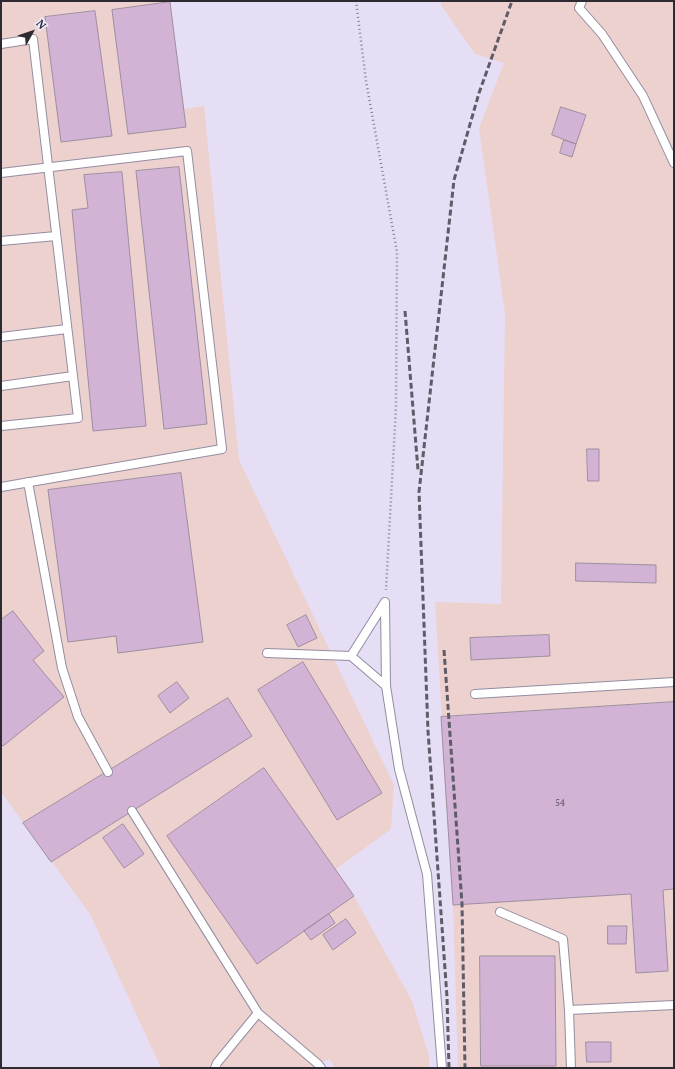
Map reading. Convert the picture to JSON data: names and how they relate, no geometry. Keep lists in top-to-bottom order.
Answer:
{
  "house_numbers": ["54"],
  "north": "top right"
}
